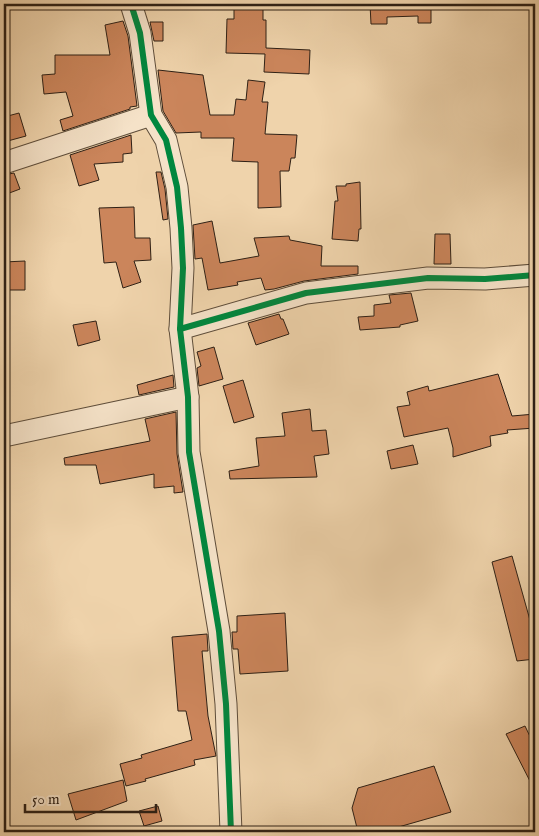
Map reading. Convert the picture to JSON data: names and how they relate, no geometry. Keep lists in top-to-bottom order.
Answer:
{
  "scale_bar": "50 m"
}
